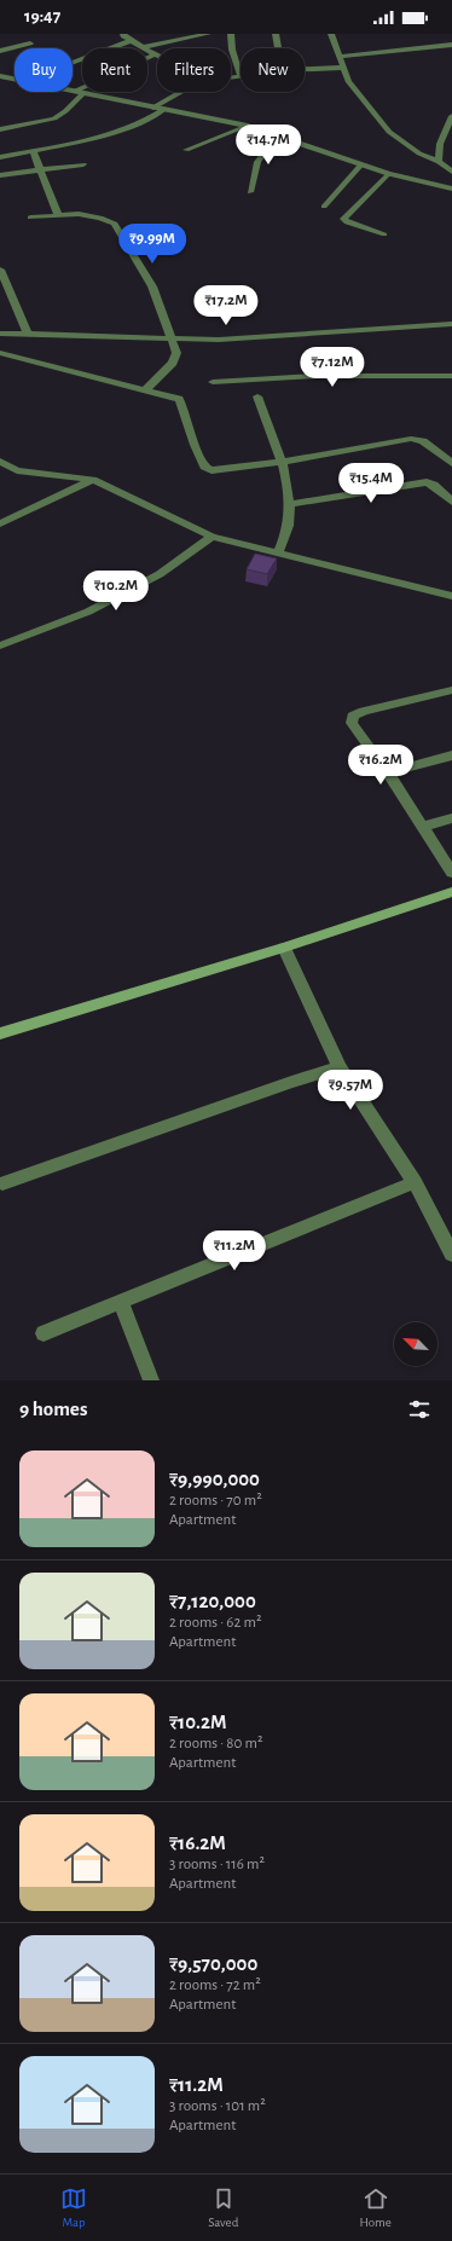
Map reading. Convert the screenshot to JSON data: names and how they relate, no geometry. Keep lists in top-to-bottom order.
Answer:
{
  "north": "top left",
  "page": {
    "status": "19:47",
    "chip": [
      "Buy",
      "Rent",
      "Filters",
      "New"
    ],
    "price": [
      "₹14.7M",
      "₹9.99M",
      "₹17.2M",
      "₹7.12M",
      "₹15.4M",
      "₹10.2M",
      "₹16.2M",
      "₹9.57M",
      "₹11.2M"
    ],
    "heading": "9 homes",
    "list": [
      {
        "name": "₹9,990,000",
        "note": "2 rooms · 70 m² · Apartment"
      },
      {
        "name": "₹7,120,000",
        "note": "2 rooms · 62 m² · Apartment"
      },
      {
        "name": "₹10.2M",
        "note": "2 rooms · 80 m² · Apartment"
      },
      {
        "name": "₹16.2M",
        "note": "3 rooms · 116 m² · Apartment"
      },
      {
        "name": "₹9,570,000",
        "note": "2 rooms · 72 m² · Apartment"
      },
      {
        "name": "₹11.2M",
        "note": "3 rooms · 101 m² · Apartment"
      }
    ],
    "tabs": ["Map", "Saved", "Home"]
  }
}
